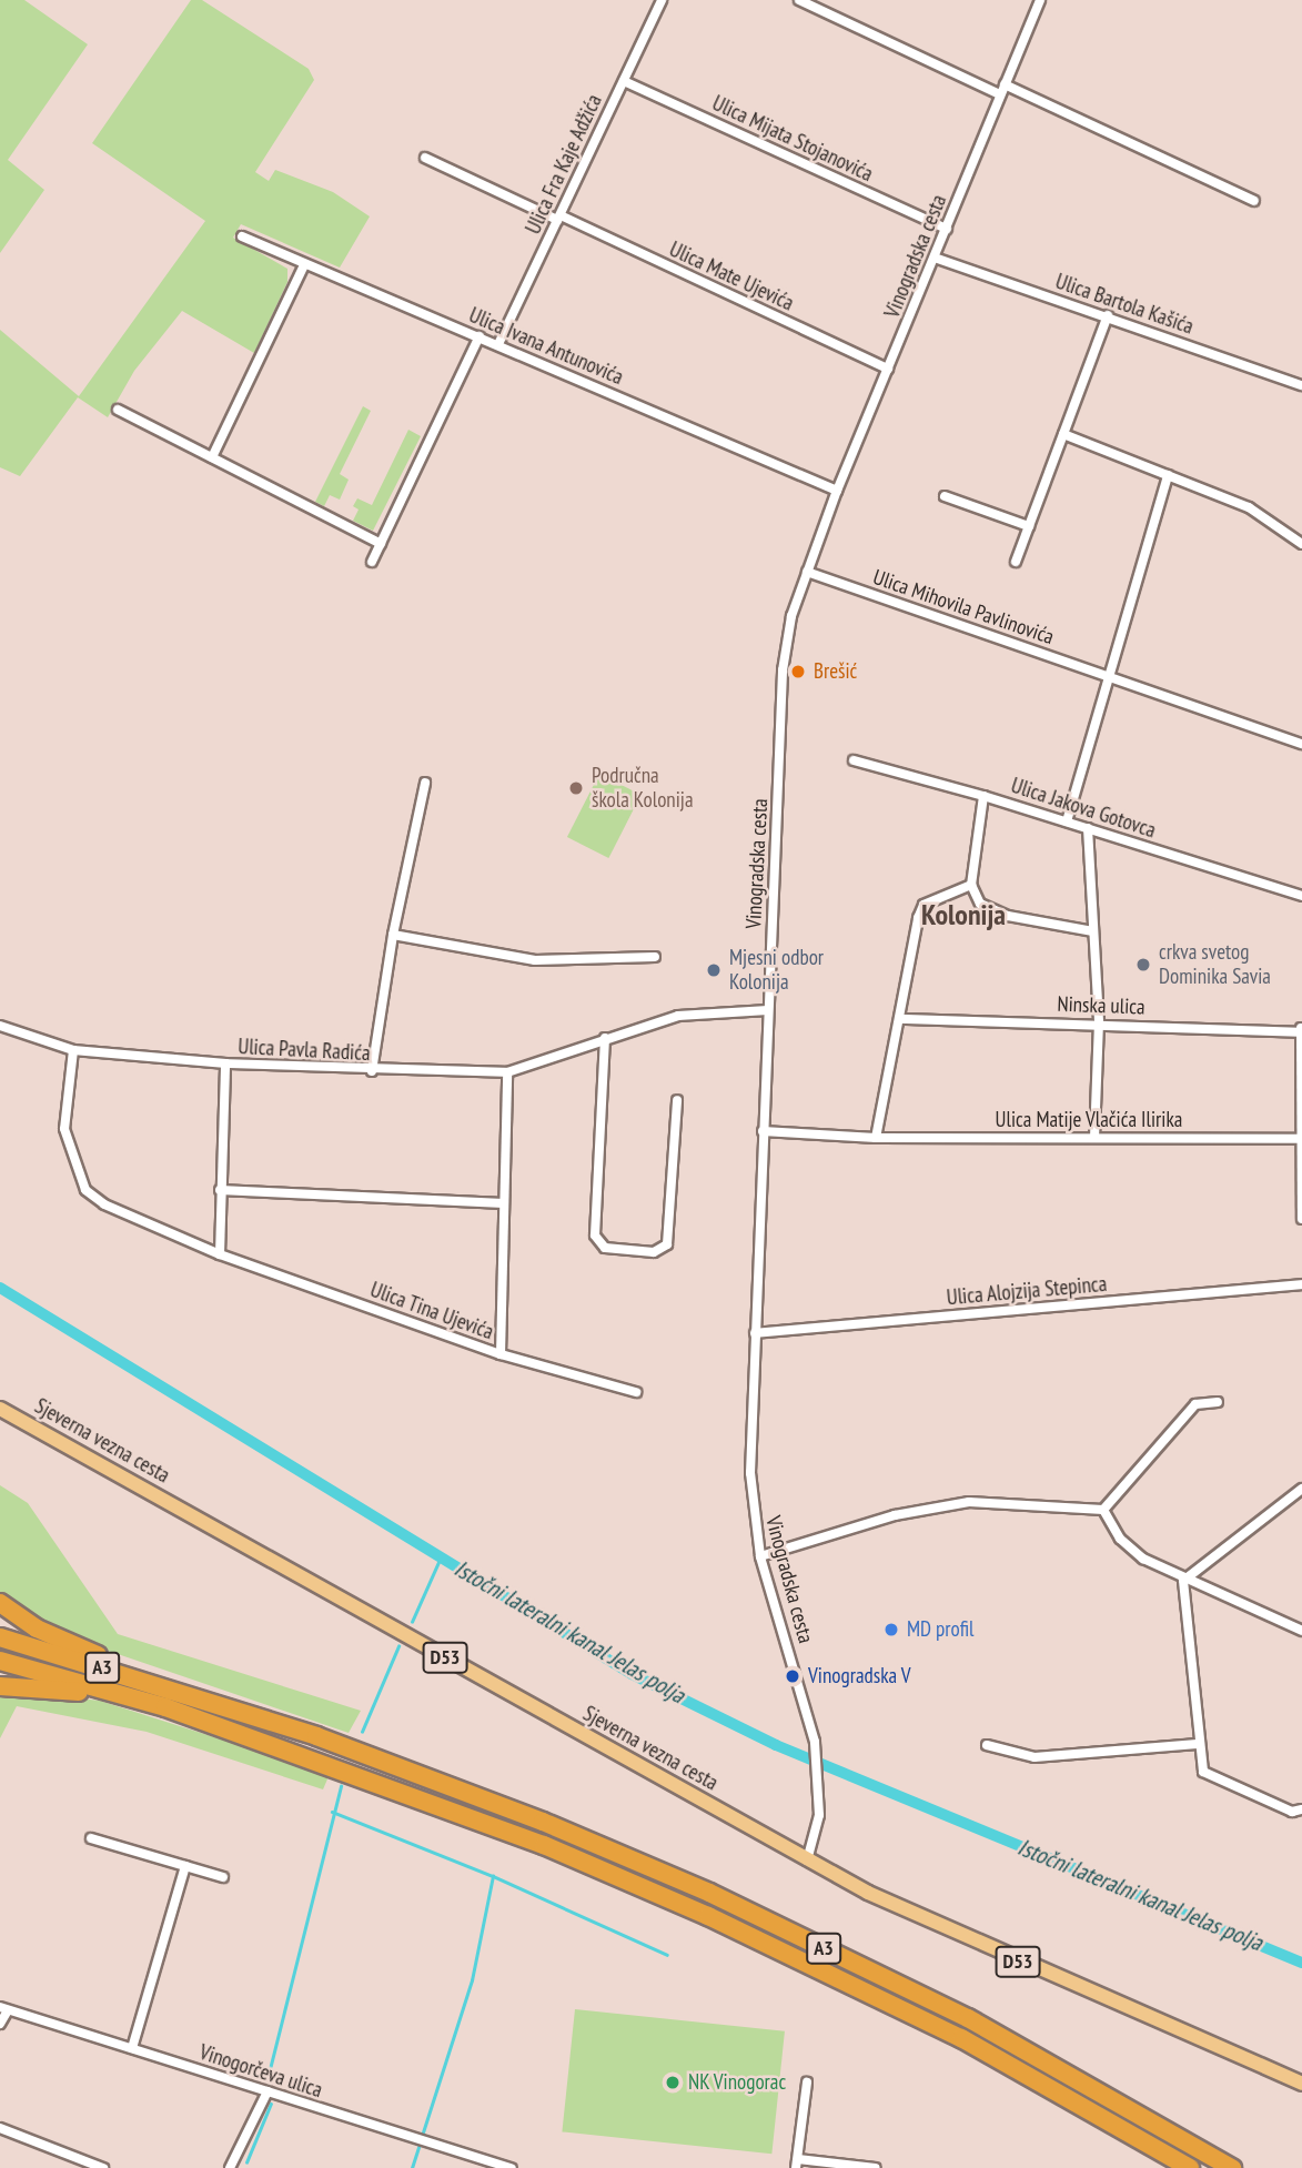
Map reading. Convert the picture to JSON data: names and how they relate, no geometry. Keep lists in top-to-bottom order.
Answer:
{
  "streets": {
    "highway": ["A3"],
    "main road": ["Sjeverna vezna cesta", "D53"],
    "street": [
      "Ulica Mijata Stojanovića",
      "Ulica Fra Kaje Adžića",
      "Vinogradska cesta",
      "Ulica Mate Ujevića",
      "Ulica Bartola Kašića",
      "Ulica Ivana Antunovića",
      "Ulica Mihovila Pavlinovića",
      "Ulica Jakova Gotovca",
      "Ninska ulica",
      "Ulica Pavla Radića",
      "Ulica Matije Vlačića Ilirika",
      "Ulica Alojzija Stepinca",
      "Ulica Tina Ujevića",
      "Vinogorčeva ulica"
    ]
  },
  "crossings": [
    ["Ulica Mijata Stojanovića", "Ulica Fra Kaje Adžića"],
    ["Ulica Mijata Stojanovića", "Vinogradska cesta"],
    ["Ulica Fra Kaje Adžića", "Ulica Mate Ujevića"],
    ["Ulica Fra Kaje Adžića", "Ulica Ivana Antunovića"],
    ["Vinogradska cesta", "Ulica Mate Ujevića"],
    ["Vinogradska cesta", "Ulica Bartola Kašića"],
    ["Vinogradska cesta", "Ulica Ivana Antunovića"],
    ["Vinogradska cesta", "Ulica Mihovila Pavlinovića"],
    ["Vinogradska cesta", "Ulica Pavla Radića"],
    ["Vinogradska cesta", "Ulica Matije Vlačića Ilirika"],
    ["Vinogradska cesta", "Ulica Alojzija Stepinca"],
    ["Vinogradska cesta", "Sjeverna vezna cesta"],
    ["Ulica Pavla Radića", "Ulica Tina Ujevića"]
  ],
  "districts": ["Kolonija"],
  "water": ["Istočni lateralni kanal Jelas polja"],
  "places": [
    "Brešić",
    "Područna škola Kolonija",
    "crkva svetog Dominika Savia",
    "Mjesni odbor Kolonija",
    "MD profil",
    "Vinogradska V",
    "NK Vinogorac"
  ]
}
